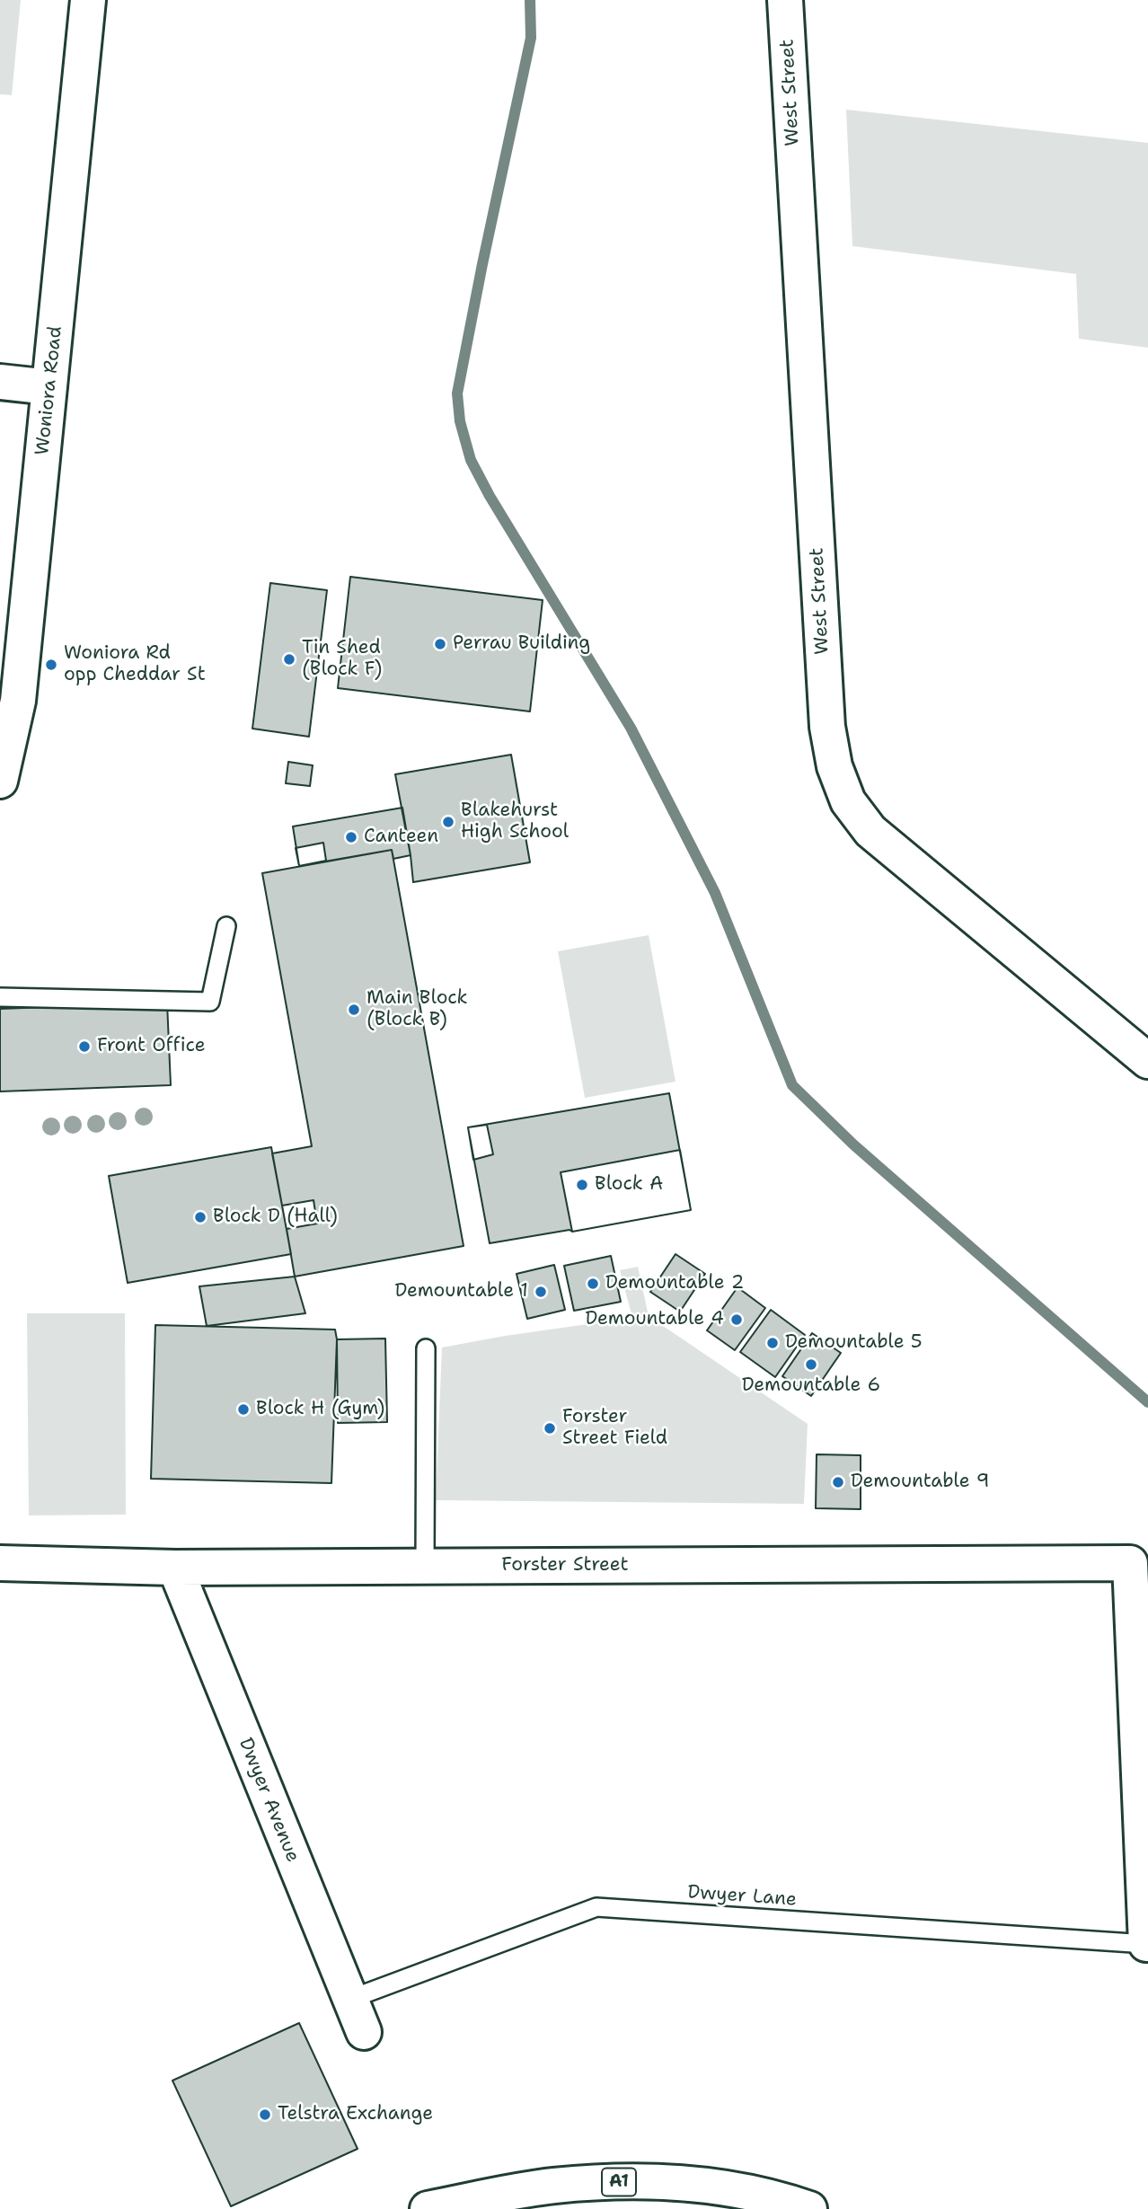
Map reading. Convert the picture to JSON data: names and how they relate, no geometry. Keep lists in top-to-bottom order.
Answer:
{
  "streets": {
    "main road": [
      "West Street",
      "Woniora Road",
      "Forster Street",
      "Dwyer Avenue",
      "A1"
    ],
    "lane": ["Dwyer Lane"]
  },
  "crossings": [
    ["Forster Street", "Dwyer Avenue"],
    ["Forster Street", "Dwyer Lane"],
    ["Dwyer Avenue", "Dwyer Lane"]
  ],
  "places": [
    "Perrau Building",
    "Tin Shed (Block F)",
    "Woniora Rd opp Cheddar St",
    "Blakehurst High School",
    "Canteen",
    "Main Block (Block B)",
    "Front Office",
    "Block A",
    "Block D (Hall)",
    "Demountable 2",
    "Demountable 1",
    "Demountable 4",
    "Demountable 5",
    "Demountable 6",
    "Block H (Gym)",
    "Forster Street Field",
    "Demountable 9",
    "Telstra Exchange"
  ]
}
